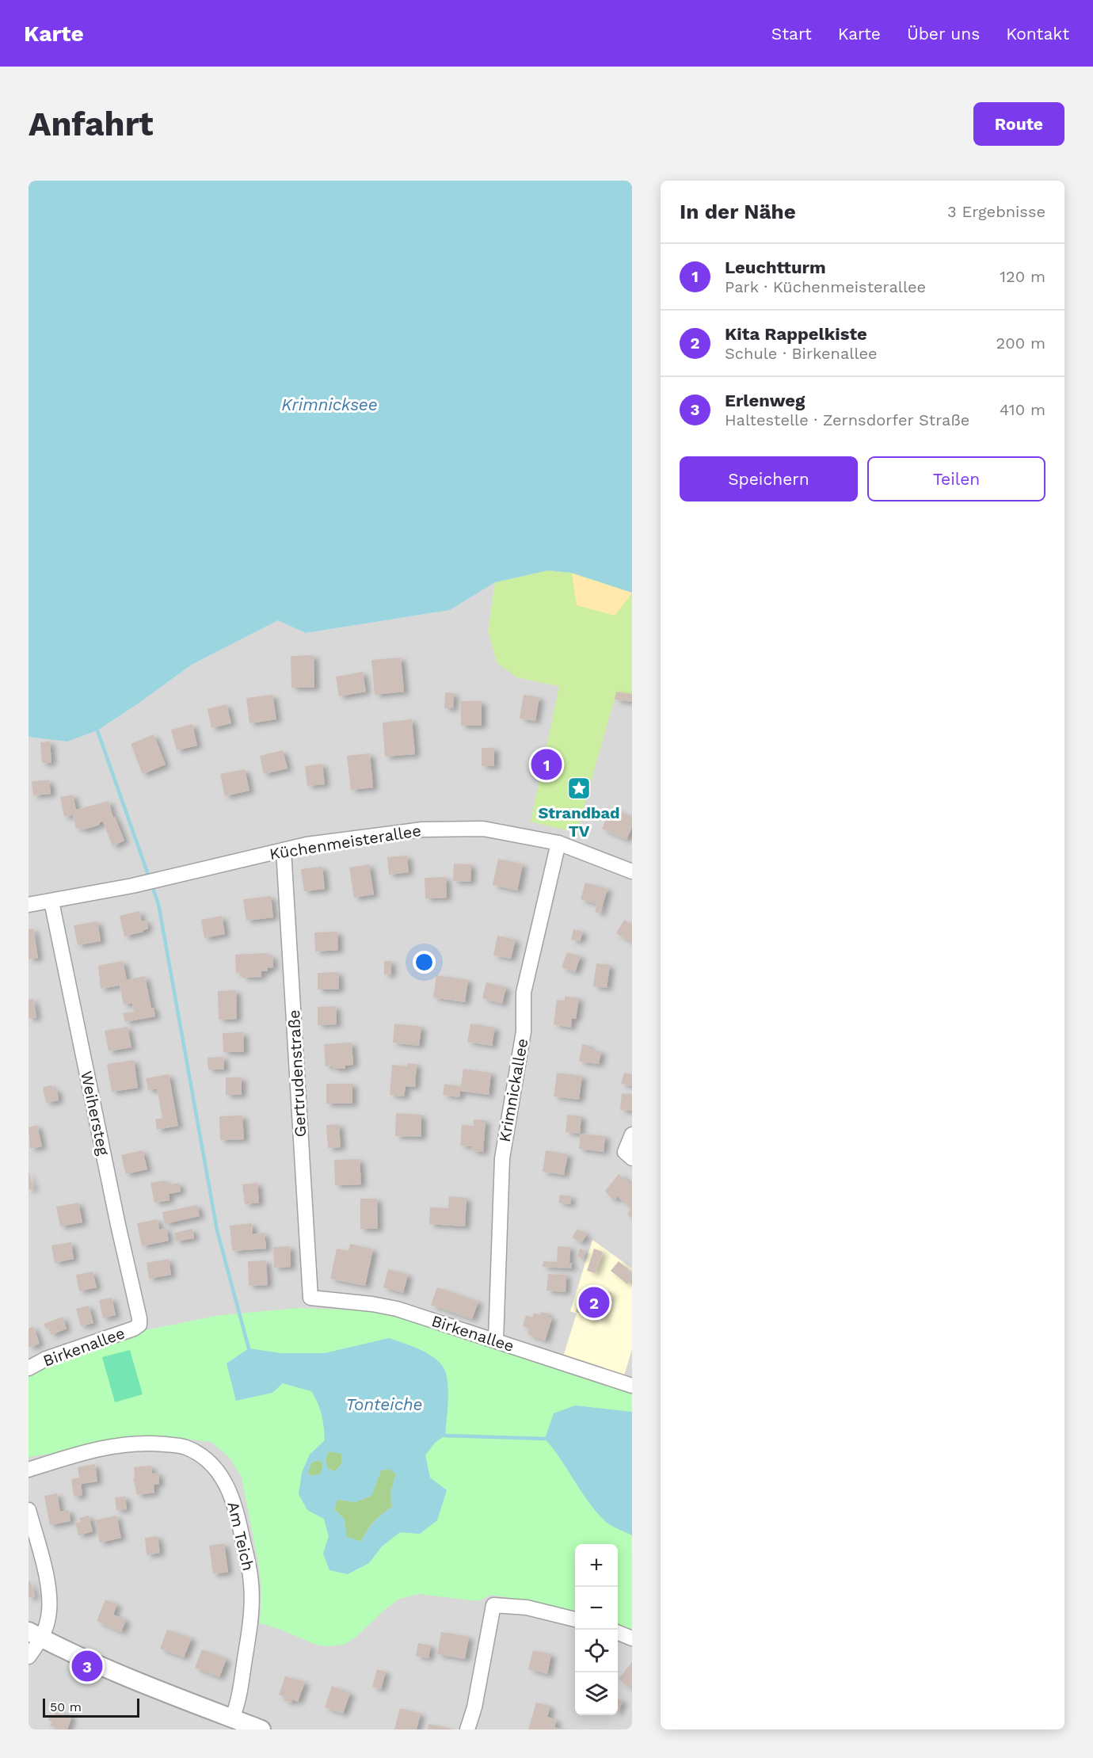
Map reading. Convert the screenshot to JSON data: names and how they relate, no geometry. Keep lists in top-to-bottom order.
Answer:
{
  "streets": {
    "street": [
      "Küchenmeisterallee",
      "Gertrudenstraße",
      "Krimnickallee",
      "Weihersteg",
      "Birkenallee",
      "Am Teich"
    ]
  },
  "crossings": [
    ["Küchenmeisterallee", "Gertrudenstraße"],
    ["Küchenmeisterallee", "Krimnickallee"],
    ["Küchenmeisterallee", "Weihersteg"],
    ["Gertrudenstraße", "Birkenallee"],
    ["Krimnickallee", "Birkenallee"],
    ["Weihersteg", "Birkenallee"]
  ],
  "water": ["Krimnicksee", "Tonteiche"],
  "places": {
    "place": ["Strandbad TV"]
  },
  "scale_bar": "50 m",
  "page": {
    "header": "Karte",
    "nav": [
      "Start",
      "Karte",
      "Über uns",
      "Kontakt"
    ],
    "buttons": [
      "Route",
      ["Speichern", "Teilen"]
    ],
    "title": "Anfahrt",
    "heading": ["In der Nähe", "3 Ergebnisse"],
    "list": [
      {
        "mark": "1",
        "name": "Leuchtturm",
        "note": "Park · Küchenmeisterallee",
        "value": "120 m"
      },
      {
        "mark": "2",
        "name": "Kita Rappelkiste",
        "note": "Schule · Birkenallee",
        "value": "200 m"
      },
      {
        "mark": "3",
        "name": "Erlenweg",
        "note": "Haltestelle · Zernsdorfer Straße",
        "value": "410 m"
      }
    ],
    "pins": ["1", "2", "3"],
    "map_buttons": ["+", "−"],
    "scale": "50 m"
  }
}
